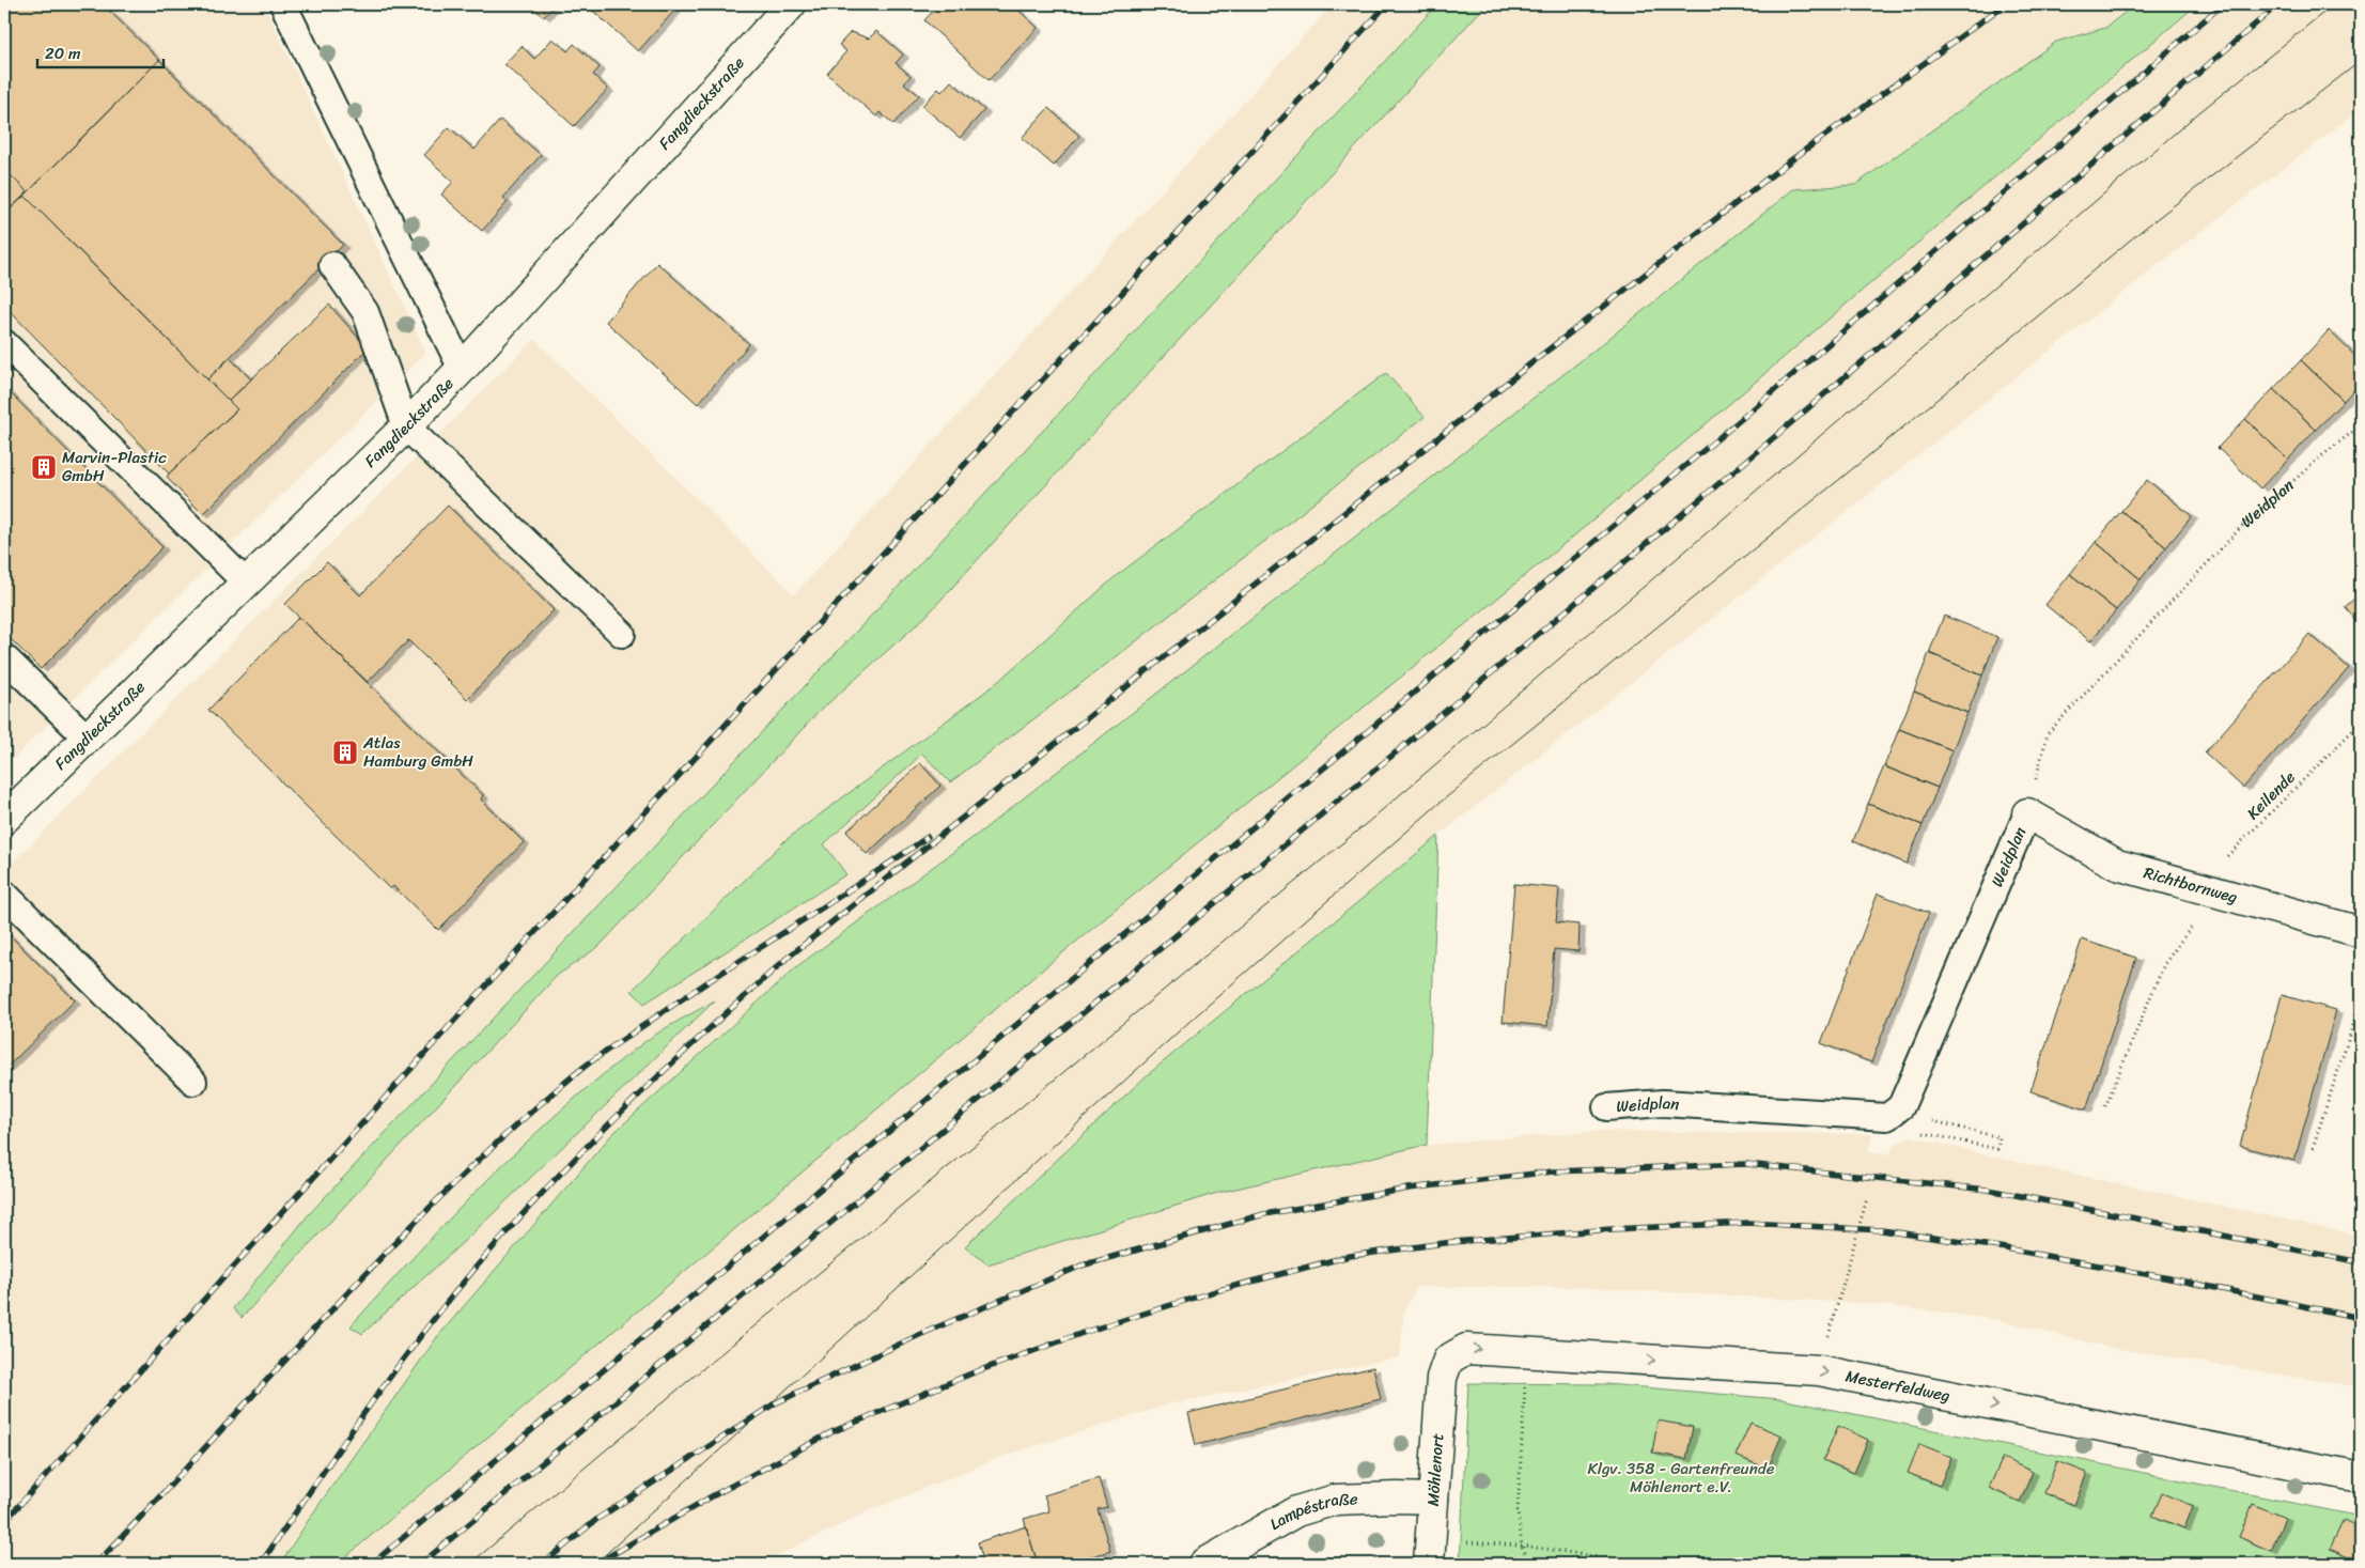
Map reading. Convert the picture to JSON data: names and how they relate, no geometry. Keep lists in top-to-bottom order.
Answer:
{
  "streets": {
    "street": [
      "Fangdieckstraße",
      "Richtbornweg",
      "Mesterfeldweg",
      "Möhlenort",
      "Lampéstraße"
    ],
    "lane": ["Weidplan"],
    "path": ["Keilende"]
  },
  "crossings": [
    ["Weidplan", "Richtbornweg"],
    ["Keilende", "Richtbornweg"],
    ["Mesterfeldweg", "Möhlenort"],
    ["Möhlenort", "Lampéstraße"]
  ],
  "one_way": ["Mesterfeldweg"],
  "parks": ["Klgv. 358 - Gartenfreunde Möhlenort e.V."],
  "places": {
    "building": ["Marvin-Plastic GmbH", "Atlas Hamburg GmbH"]
  },
  "scale_bar": "20 m"
}
